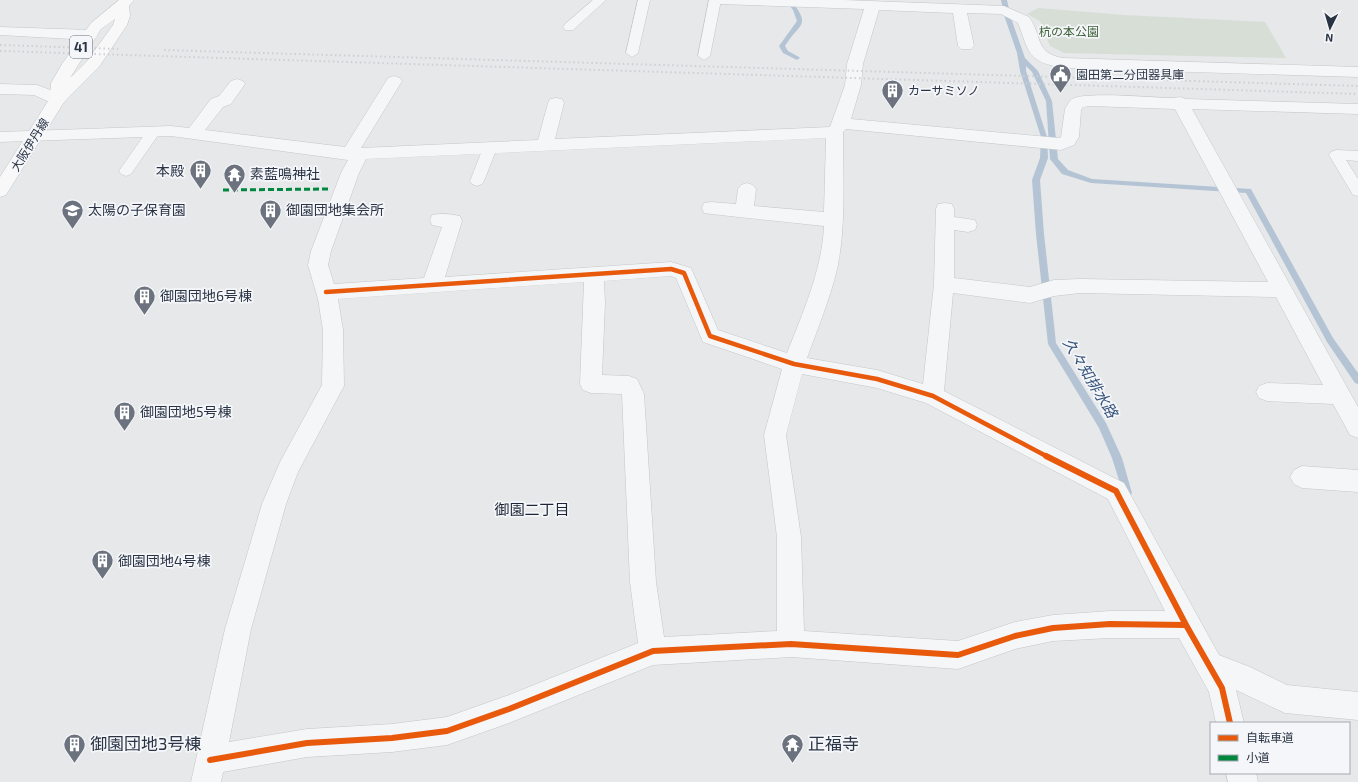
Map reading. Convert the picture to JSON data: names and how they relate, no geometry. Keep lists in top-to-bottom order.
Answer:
{
  "streets": {
    "main road": ["41", "大阪伊丹線"]
  },
  "districts": ["御園二丁目"],
  "water": ["久々知排水路"],
  "parks": ["杭の本公園"],
  "places": {
    "public building": ["園田第二分団器具庫"],
    "building": [
      "カーサミソノ",
      "本殿",
      "御園団地集会所",
      "御園団地6号棟",
      "御園団地5号棟",
      "御園団地4号棟",
      "御園団地3号棟"
    ],
    "temple": ["素藍鳴神社", "正福寺"],
    "school or university": ["太陽の子保育園"]
  },
  "legend": ["自転車道", "小道"],
  "north": "bottom"
}
